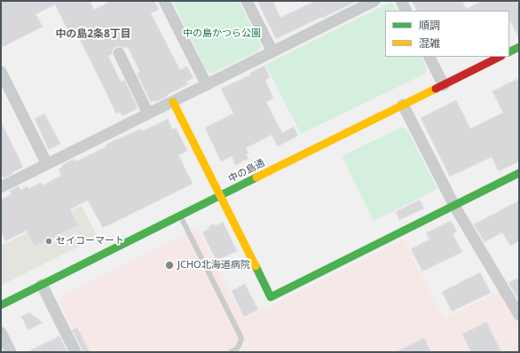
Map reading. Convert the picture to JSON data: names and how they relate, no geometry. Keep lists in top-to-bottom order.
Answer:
{
  "streets": {
    "street": ["中の島通"]
  },
  "districts": ["中の島2条8丁目"],
  "parks": ["中の島かつら公園"],
  "places": ["セイコーマート", "JCHO北海道病院"],
  "legend": ["順調", "混雑"]
}
